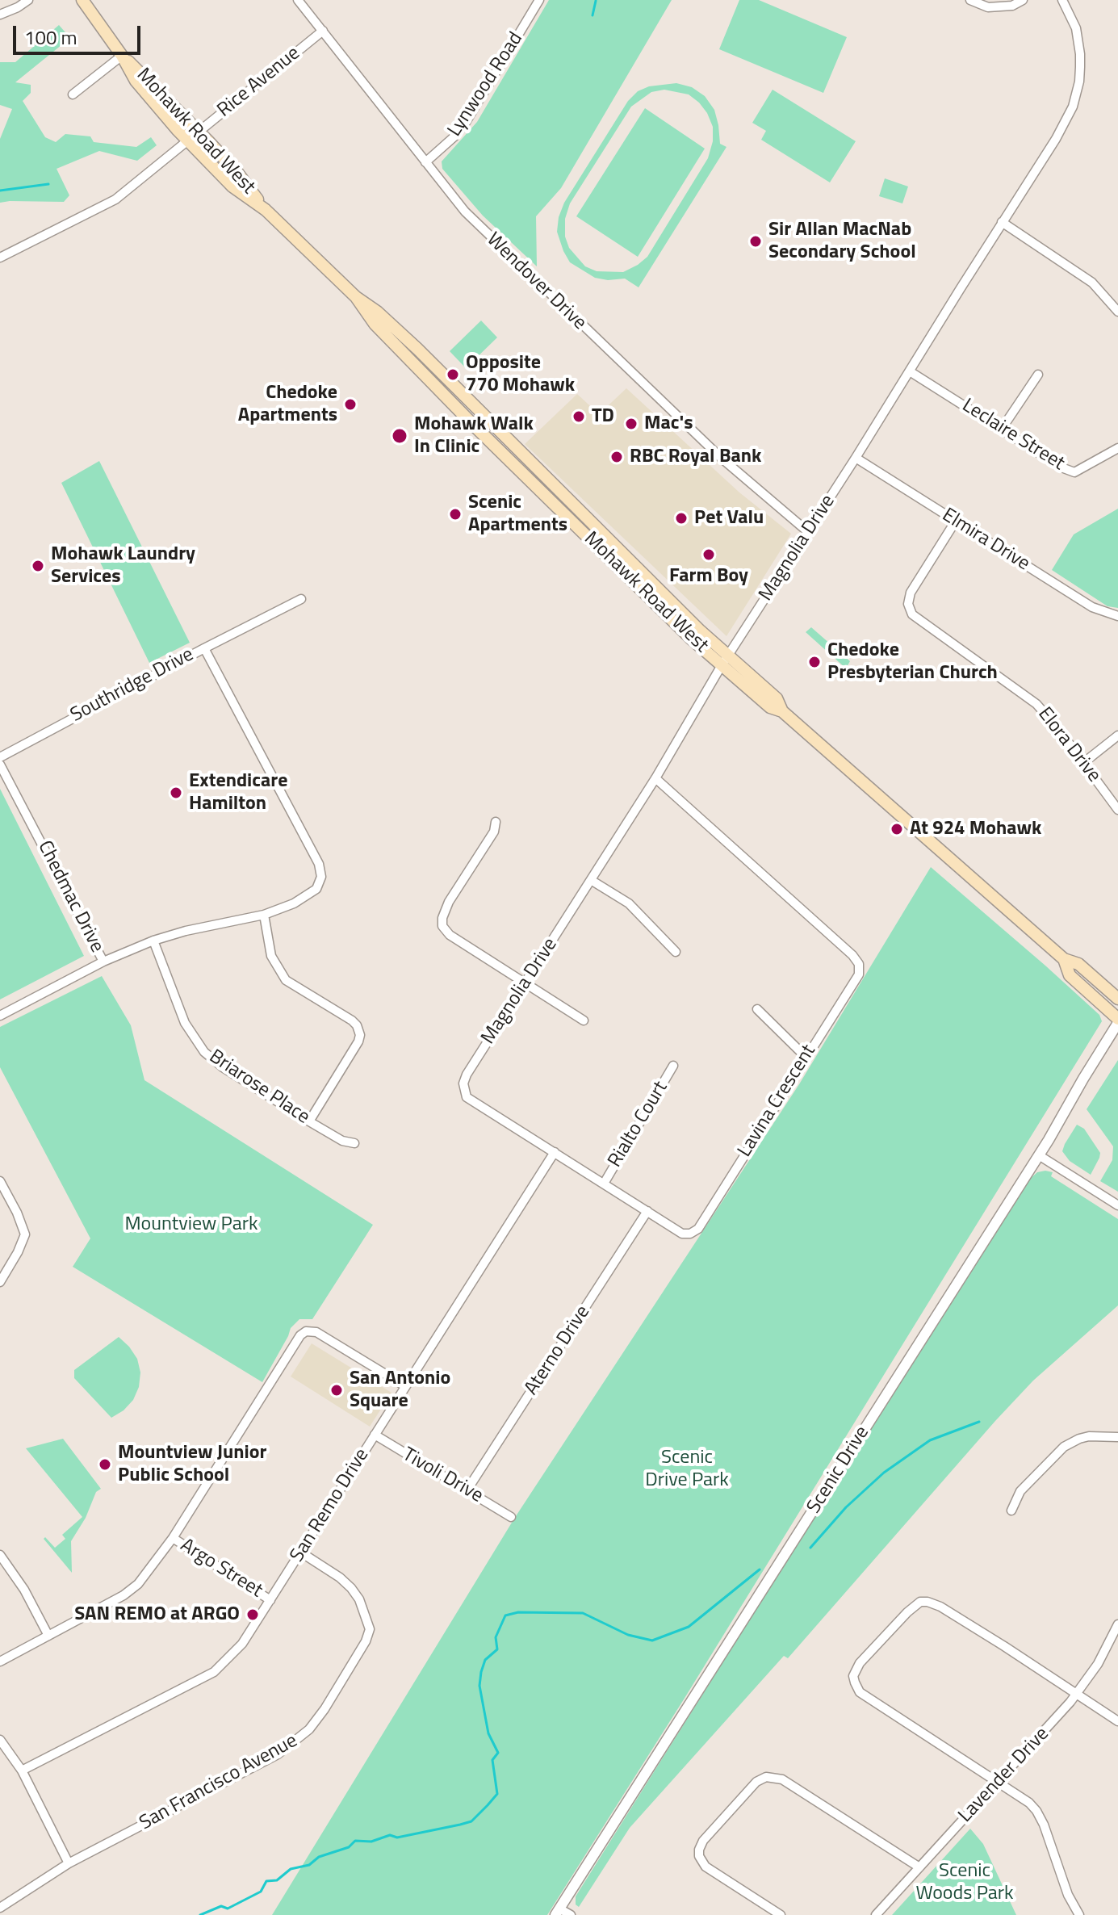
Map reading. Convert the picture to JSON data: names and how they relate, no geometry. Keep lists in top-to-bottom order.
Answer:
{
  "streets": {
    "main road": ["Mohawk Road West"],
    "street": [
      "Rice Avenue",
      "Lynwood Road",
      "Wendover Drive",
      "Leclaire Street",
      "Elmira Drive",
      "Magnolia Drive",
      "Southridge Drive",
      "Elora Drive",
      "Chedmac Drive",
      "Briarose Place",
      "Lavina Crescent",
      "Rialto Court",
      "Aterno Drive",
      "Scenic Drive",
      "Tivoli Drive",
      "San Remo Drive",
      "Argo Street",
      "Lavender Drive",
      "San Francisco Avenue"
    ]
  },
  "crossings": [
    ["Rice Avenue", "Mohawk Road West"],
    ["Rice Avenue", "Wendover Drive"],
    ["Lynwood Road", "Wendover Drive"],
    ["Mohawk Road West", "Magnolia Drive"],
    ["Mohawk Road West", "Scenic Drive"],
    ["Wendover Drive", "Magnolia Drive"],
    ["Leclaire Street", "Magnolia Drive"],
    ["Elmira Drive", "Magnolia Drive"],
    ["Elmira Drive", "Elora Drive"],
    ["Magnolia Drive", "Lavina Crescent"],
    ["Southridge Drive", "Chedmac Drive"],
    ["Southridge Drive", "Briarose Place"],
    ["Lavina Crescent", "Rialto Court"],
    ["Lavina Crescent", "Aterno Drive"],
    ["Lavina Crescent", "San Remo Drive"],
    ["Aterno Drive", "Tivoli Drive"],
    ["Tivoli Drive", "San Remo Drive"],
    ["San Remo Drive", "Argo Street"],
    ["San Remo Drive", "San Francisco Avenue"]
  ],
  "parks": ["Mountview Park", "Scenic Drive Park", "Scenic Woods Park"],
  "places": [
    "Sir Allan MacNab Secondary School",
    "Opposite 770 Mohawk",
    "Chedoke Apartments",
    "TD",
    "Mac's",
    "Mohawk Walk In Clinic",
    "RBC Royal Bank",
    "Scenic Apartments",
    "Pet Valu",
    "Farm Boy",
    "Mohawk Laundry Services",
    "Chedoke Presbyterian Church",
    "Extendicare Hamilton",
    "At 924 Mohawk",
    "San Antonio Square",
    "Mountview Junior Public School",
    "SAN REMO at ARGO"
  ],
  "scale_bar": "100 m"
}
